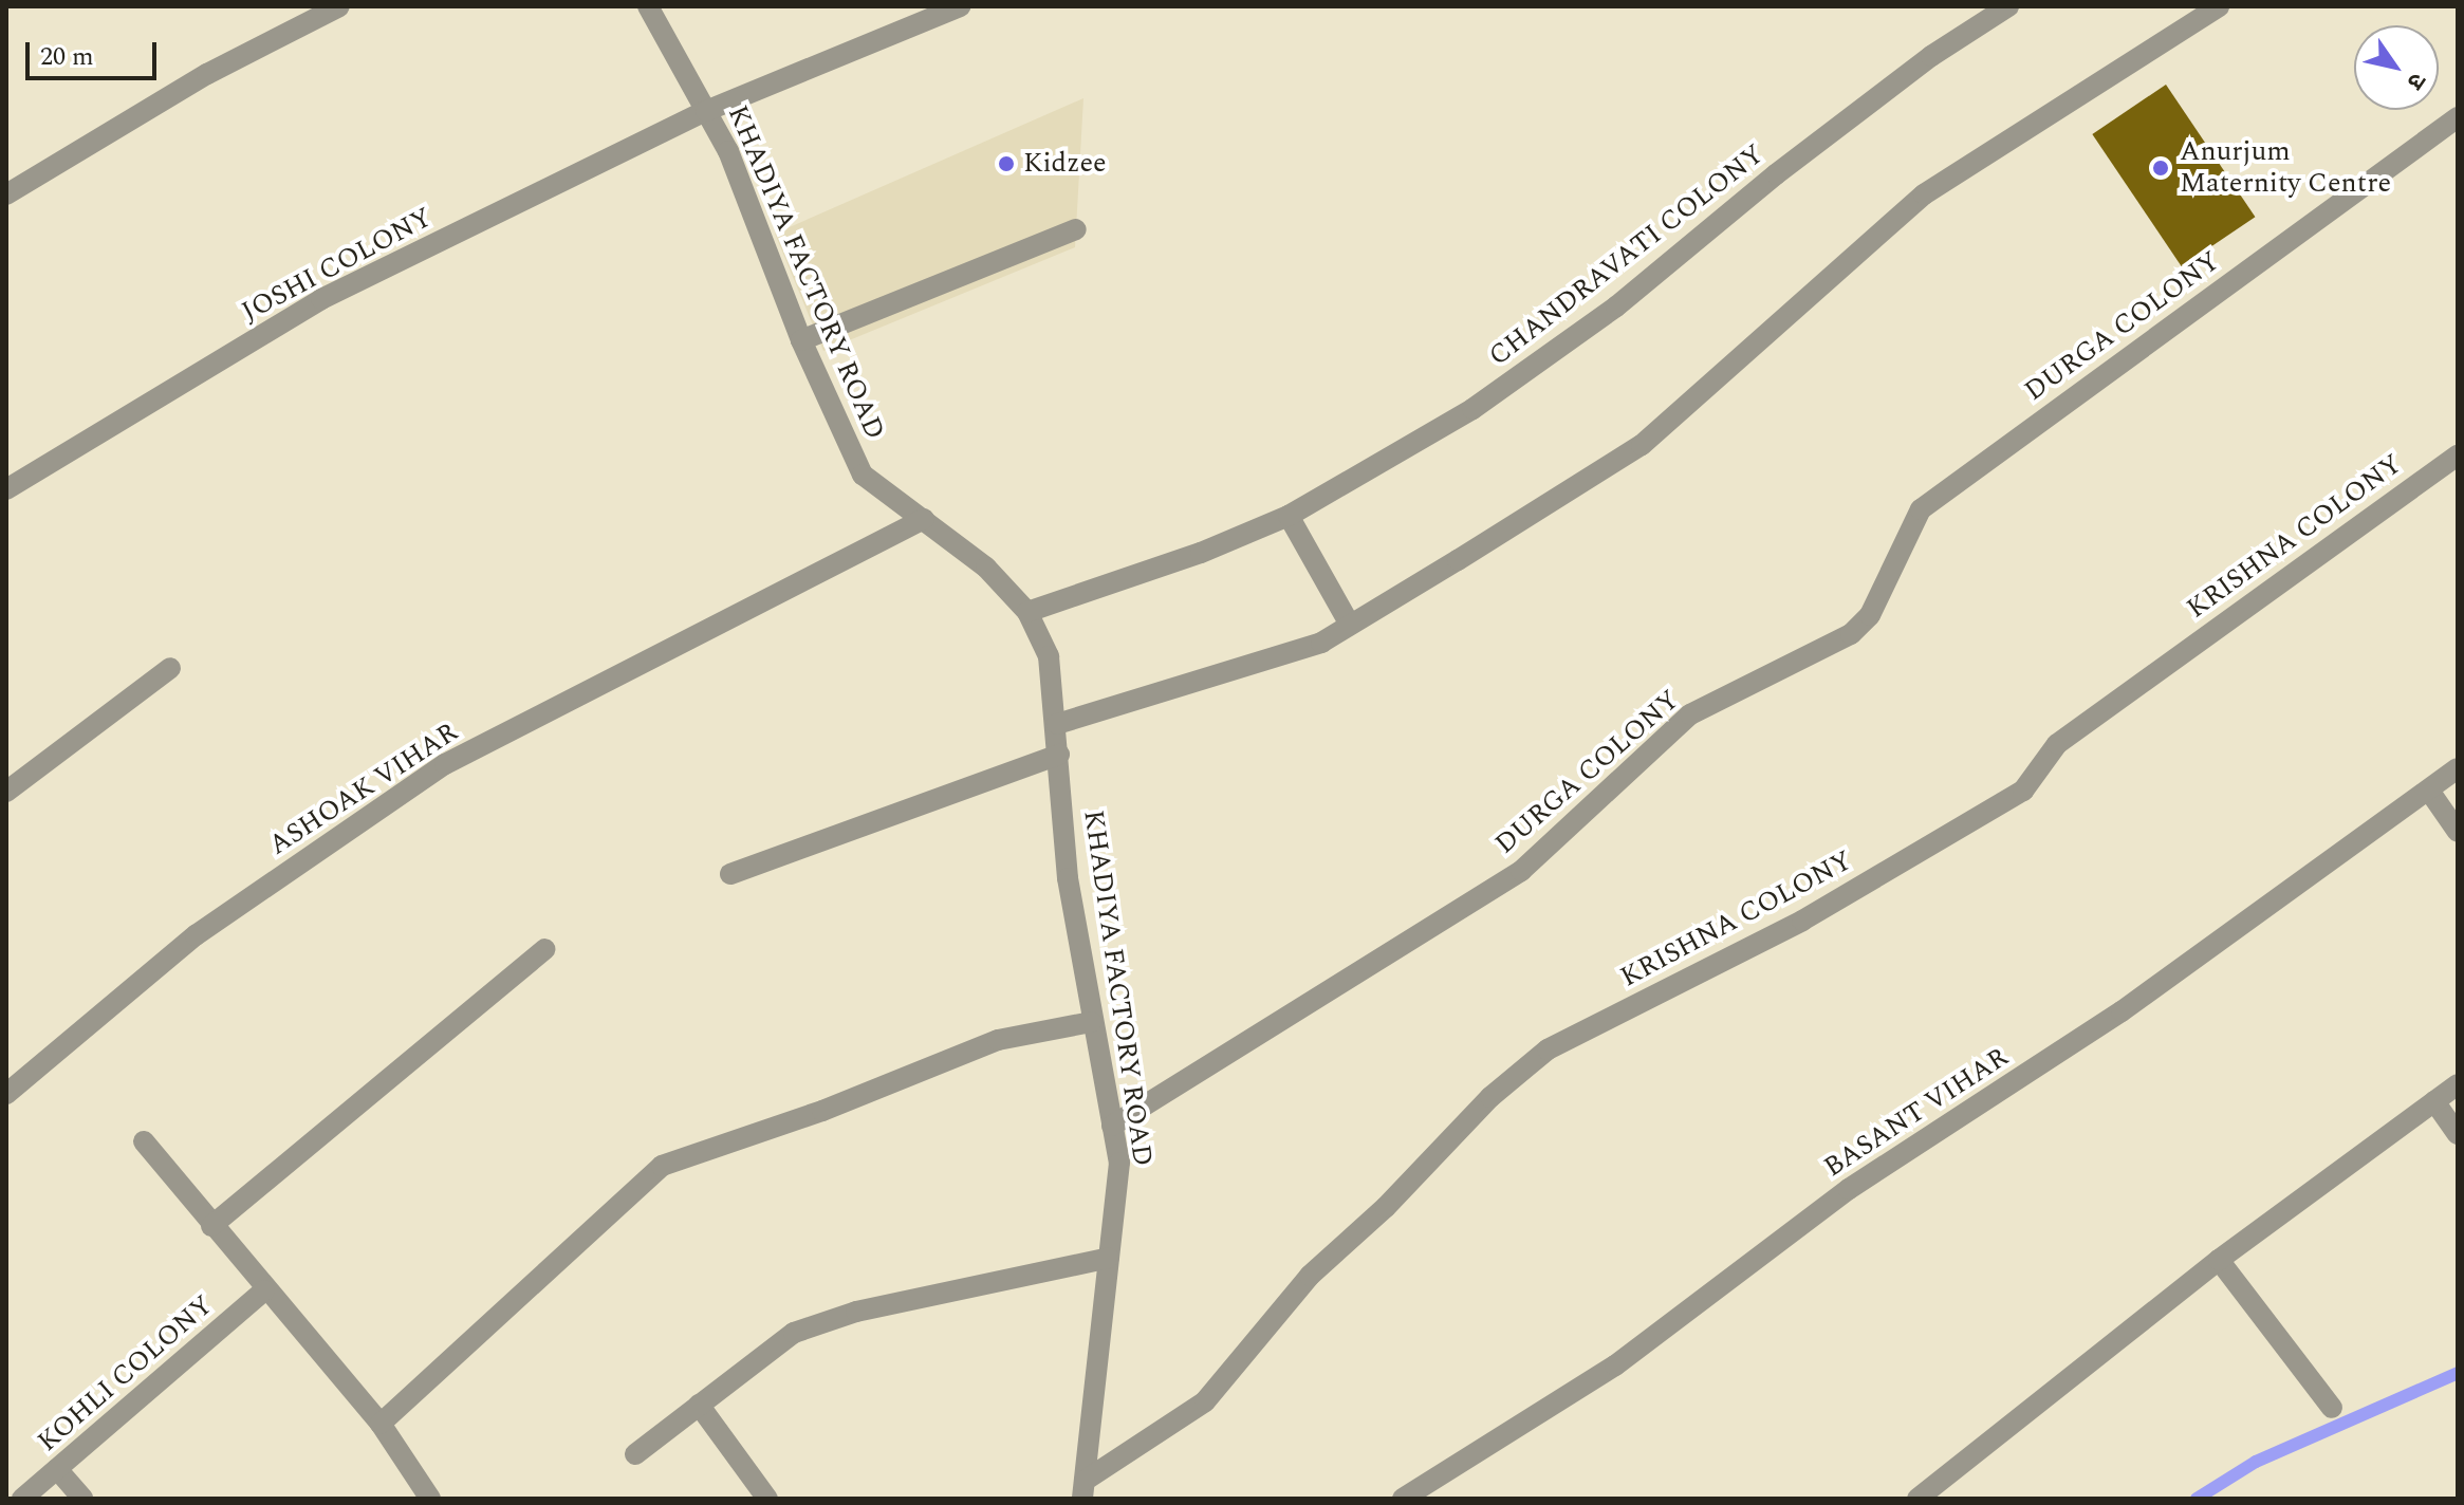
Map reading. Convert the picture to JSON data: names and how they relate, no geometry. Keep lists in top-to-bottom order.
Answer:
{
  "streets": {
    "street": [
      "CHANDRAVATI COLONY",
      "JOSHI COLONY",
      "KHADIYA FACTORY ROAD",
      "DURGA COLONY",
      "KRISHNA COLONY",
      "ASHOAK VIHAR",
      "BASANT VIHAR",
      "KOHLI COLONY"
    ]
  },
  "crossings": [
    ["CHANDRAVATI COLONY", "KHADIYA FACTORY ROAD"],
    ["JOSHI COLONY", "KHADIYA FACTORY ROAD"],
    ["KHADIYA FACTORY ROAD", "DURGA COLONY"],
    ["KHADIYA FACTORY ROAD", "KRISHNA COLONY"],
    ["KHADIYA FACTORY ROAD", "ASHOAK VIHAR"]
  ],
  "places": ["Kidzee", "Anurjum Maternity Centre"],
  "scale_bar": "20 m",
  "north": "bottom right"
}
